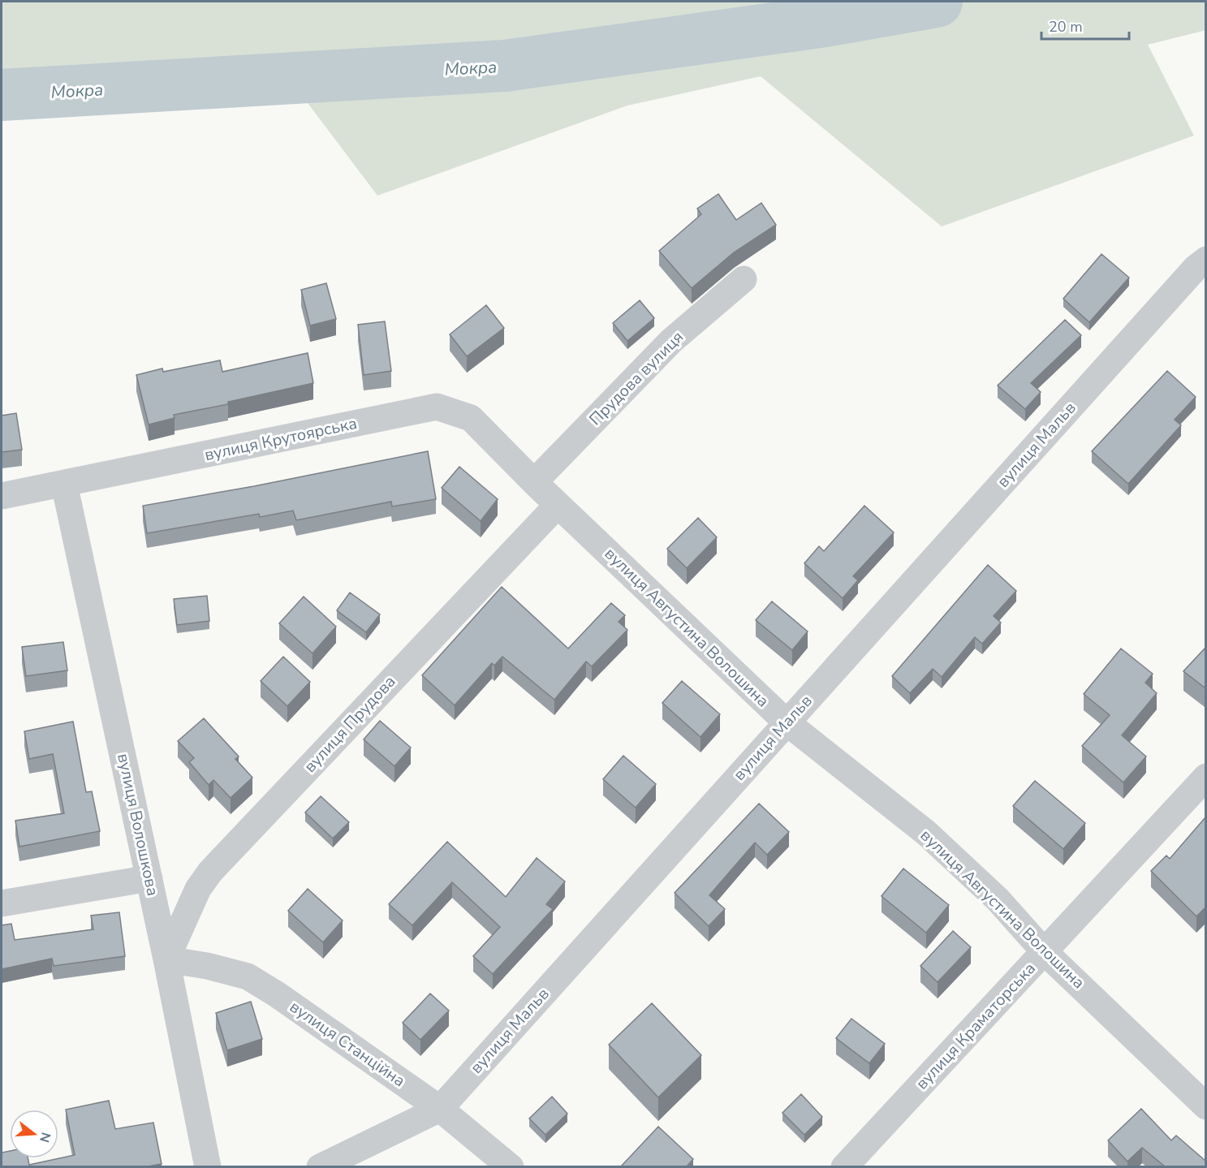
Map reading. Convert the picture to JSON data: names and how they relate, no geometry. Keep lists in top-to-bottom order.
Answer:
{
  "streets": {
    "street": [
      "Прудова вулиця",
      "вулиця Крутоярська",
      "вулиця Мальв",
      "вулиця Августина Волошина",
      "вулиця Прудова",
      "вулиця Волошкова",
      "вулиця Краматорська",
      "вулиця Станційна"
    ]
  },
  "crossings": [
    ["Прудова вулиця", "вулиця Крутоярська"],
    ["Прудова вулиця", "вулиця Августина Волошина"],
    ["вулиця Крутоярська", "вулиця Августина Волошина"],
    ["вулиця Крутоярська", "вулиця Волошкова"],
    ["вулиця Мальв", "вулиця Августина Волошина"],
    ["вулиця Мальв", "вулиця Станційна"],
    ["вулиця Августина Волошина", "вулиця Прудова"],
    ["вулиця Августина Волошина", "вулиця Краматорська"],
    ["вулиця Прудова", "вулиця Волошкова"],
    ["вулиця Прудова", "вулиця Станційна"],
    ["вулиця Волошкова", "вулиця Станційна"]
  ],
  "water": ["Мокра"],
  "scale_bar": "20 m",
  "north": "right"
}
